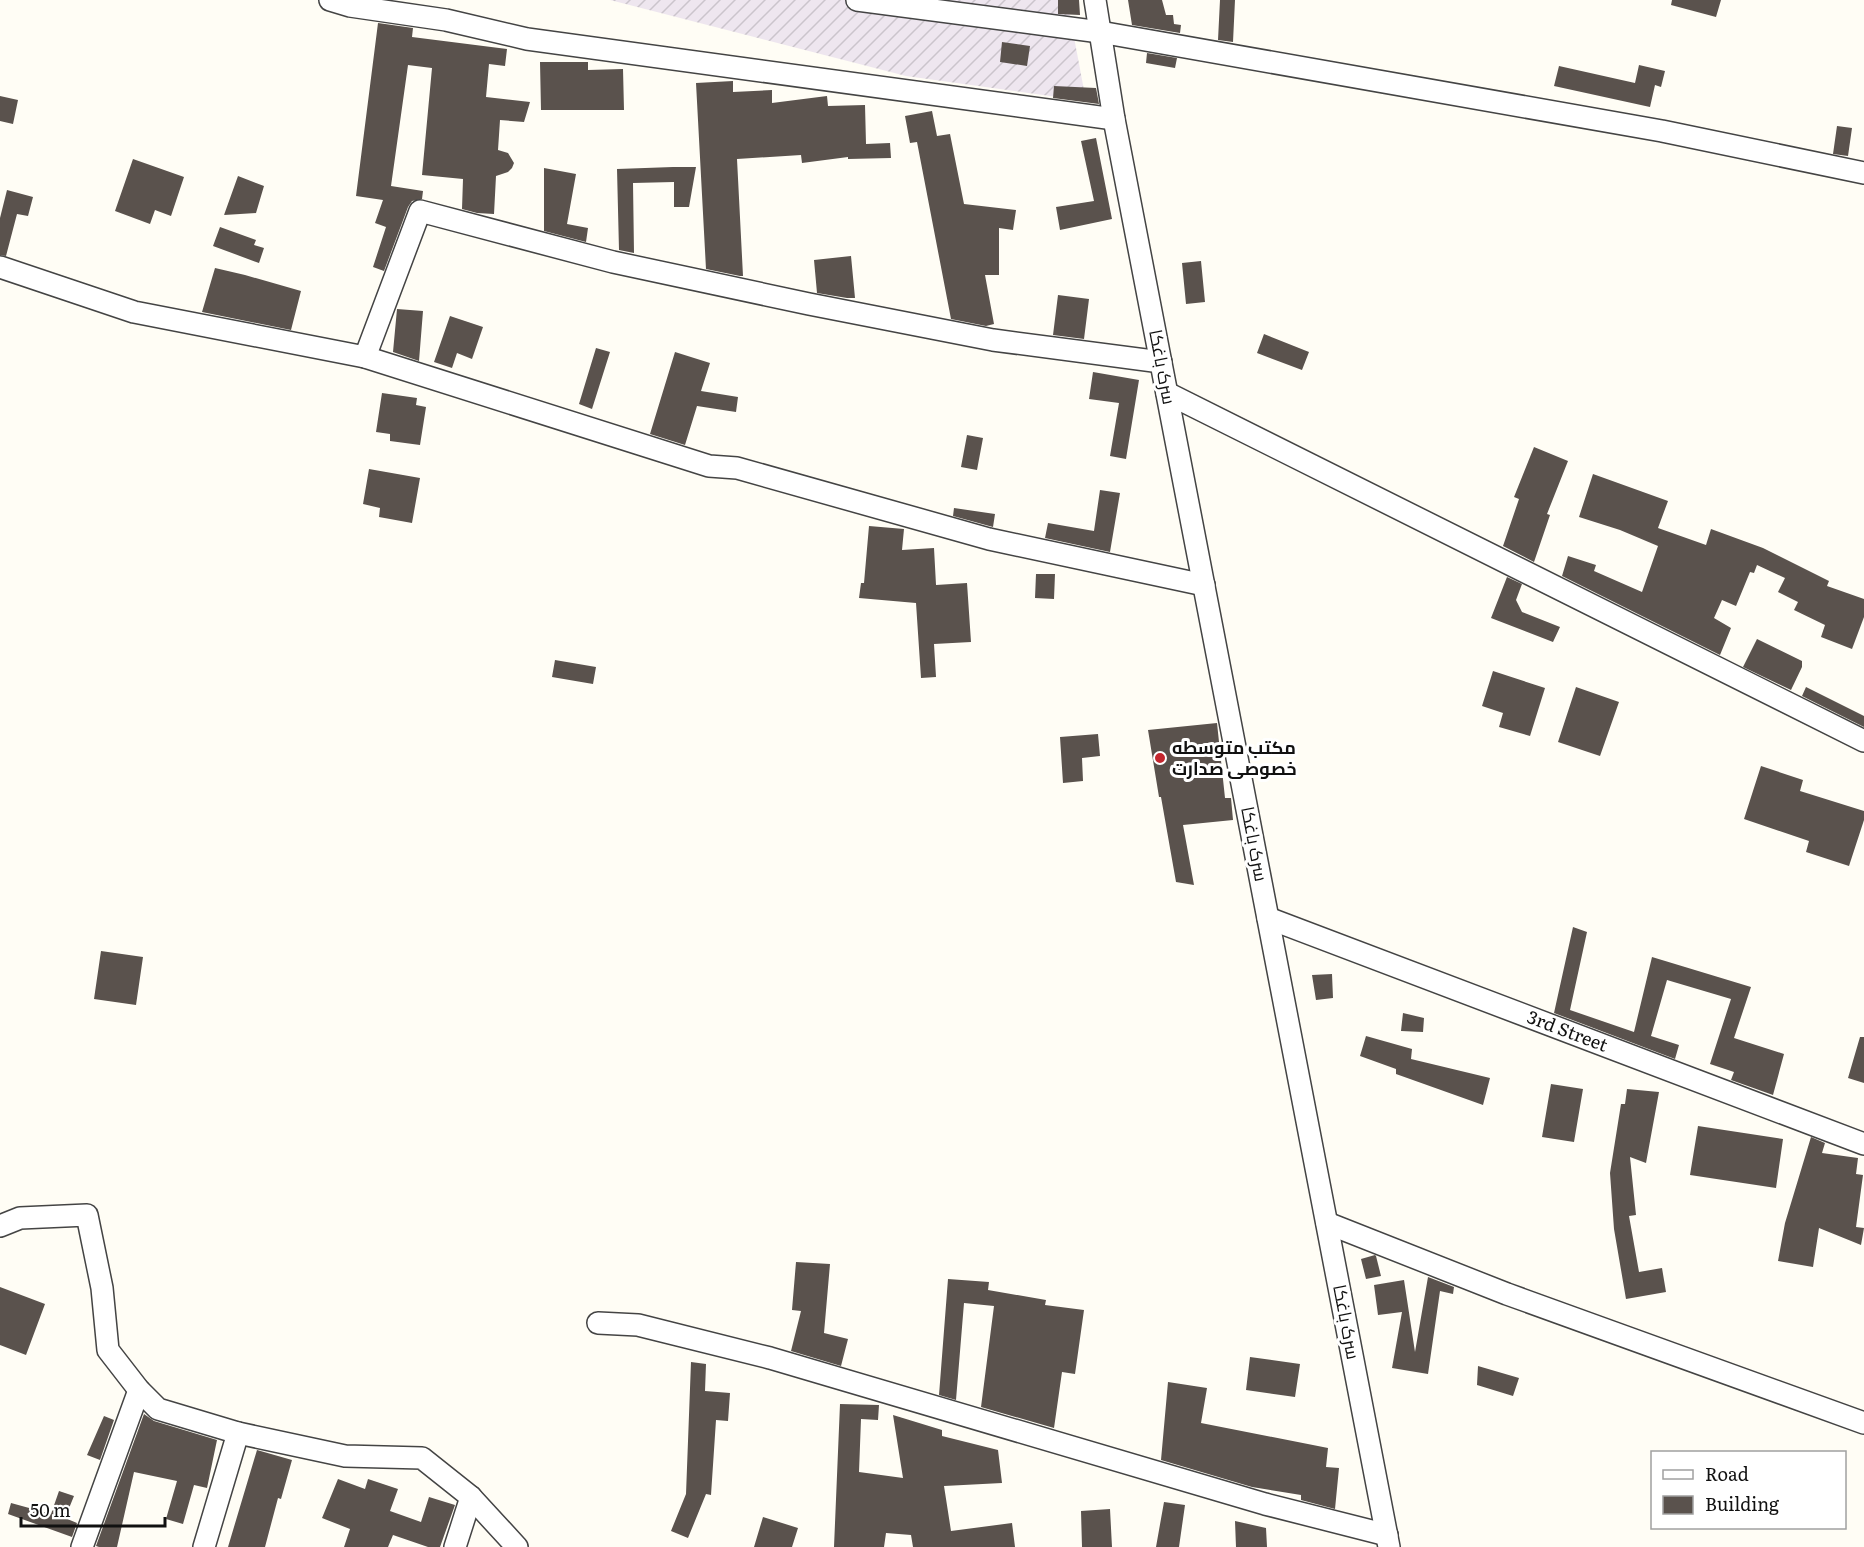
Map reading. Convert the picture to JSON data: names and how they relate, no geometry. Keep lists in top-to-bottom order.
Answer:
{
  "streets": {
    "street": ["سرک باغکا", "3rd Street"]
  },
  "crossings": [
    ["سرک باغکا", "3rd Street"]
  ],
  "places": ["مکتب متوسطه خصوصی صدارت"],
  "legend": ["Road", "Building"],
  "scale_bar": "50 m"
}
